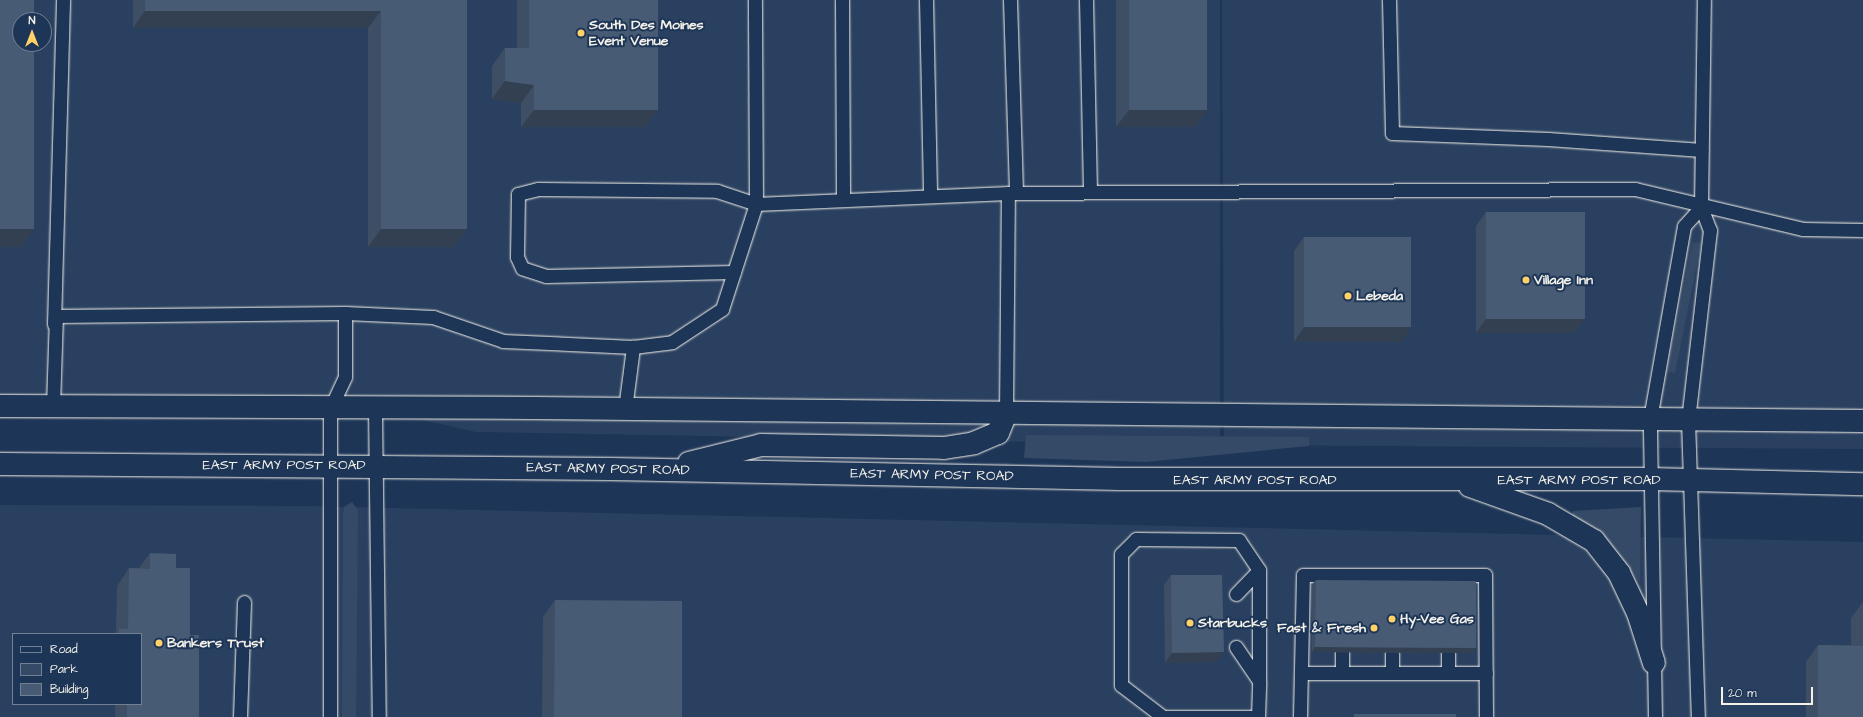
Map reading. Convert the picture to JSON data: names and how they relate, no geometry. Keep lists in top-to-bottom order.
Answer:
{
  "streets": {
    "main road": ["EAST ARMY POST ROAD"]
  },
  "places": [
    "South Des Moines Event Venue",
    "Village Inn",
    "Lebeda",
    "Hy-Vee Gas",
    "Starbucks",
    "Fast & Fresh",
    "Bankers Trust"
  ],
  "legend": ["Road", "Park", "Building"],
  "scale_bar": "20 m",
  "north": "top"
}
